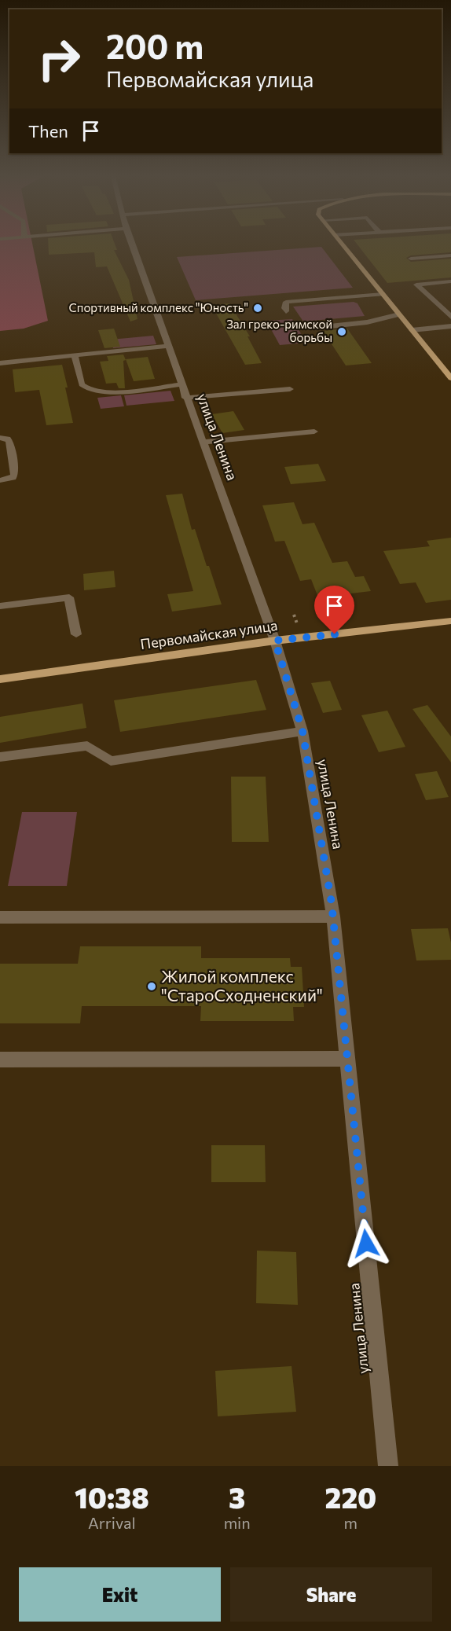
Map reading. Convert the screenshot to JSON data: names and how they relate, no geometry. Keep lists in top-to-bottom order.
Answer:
{
  "streets": {
    "main road": ["Первомайская улица"],
    "street": ["улица Ленина"]
  },
  "crossings": [
    ["улица Ленина", "Первомайская улица"]
  ],
  "places": ["Спортивный комплекс \"Юность\"", "Зал греко-римской борьбы", "Жилой комплекс \"СтароСходненский\""],
  "page": {
    "turn": ["200 m", "Первомайская улица"],
    "then": "Then",
    "eta": [
      "10:38",
      "Arrival",
      "3",
      "min",
      "220",
      "m"
    ],
    "buttons": ["Exit", "Share"]
  }
}
